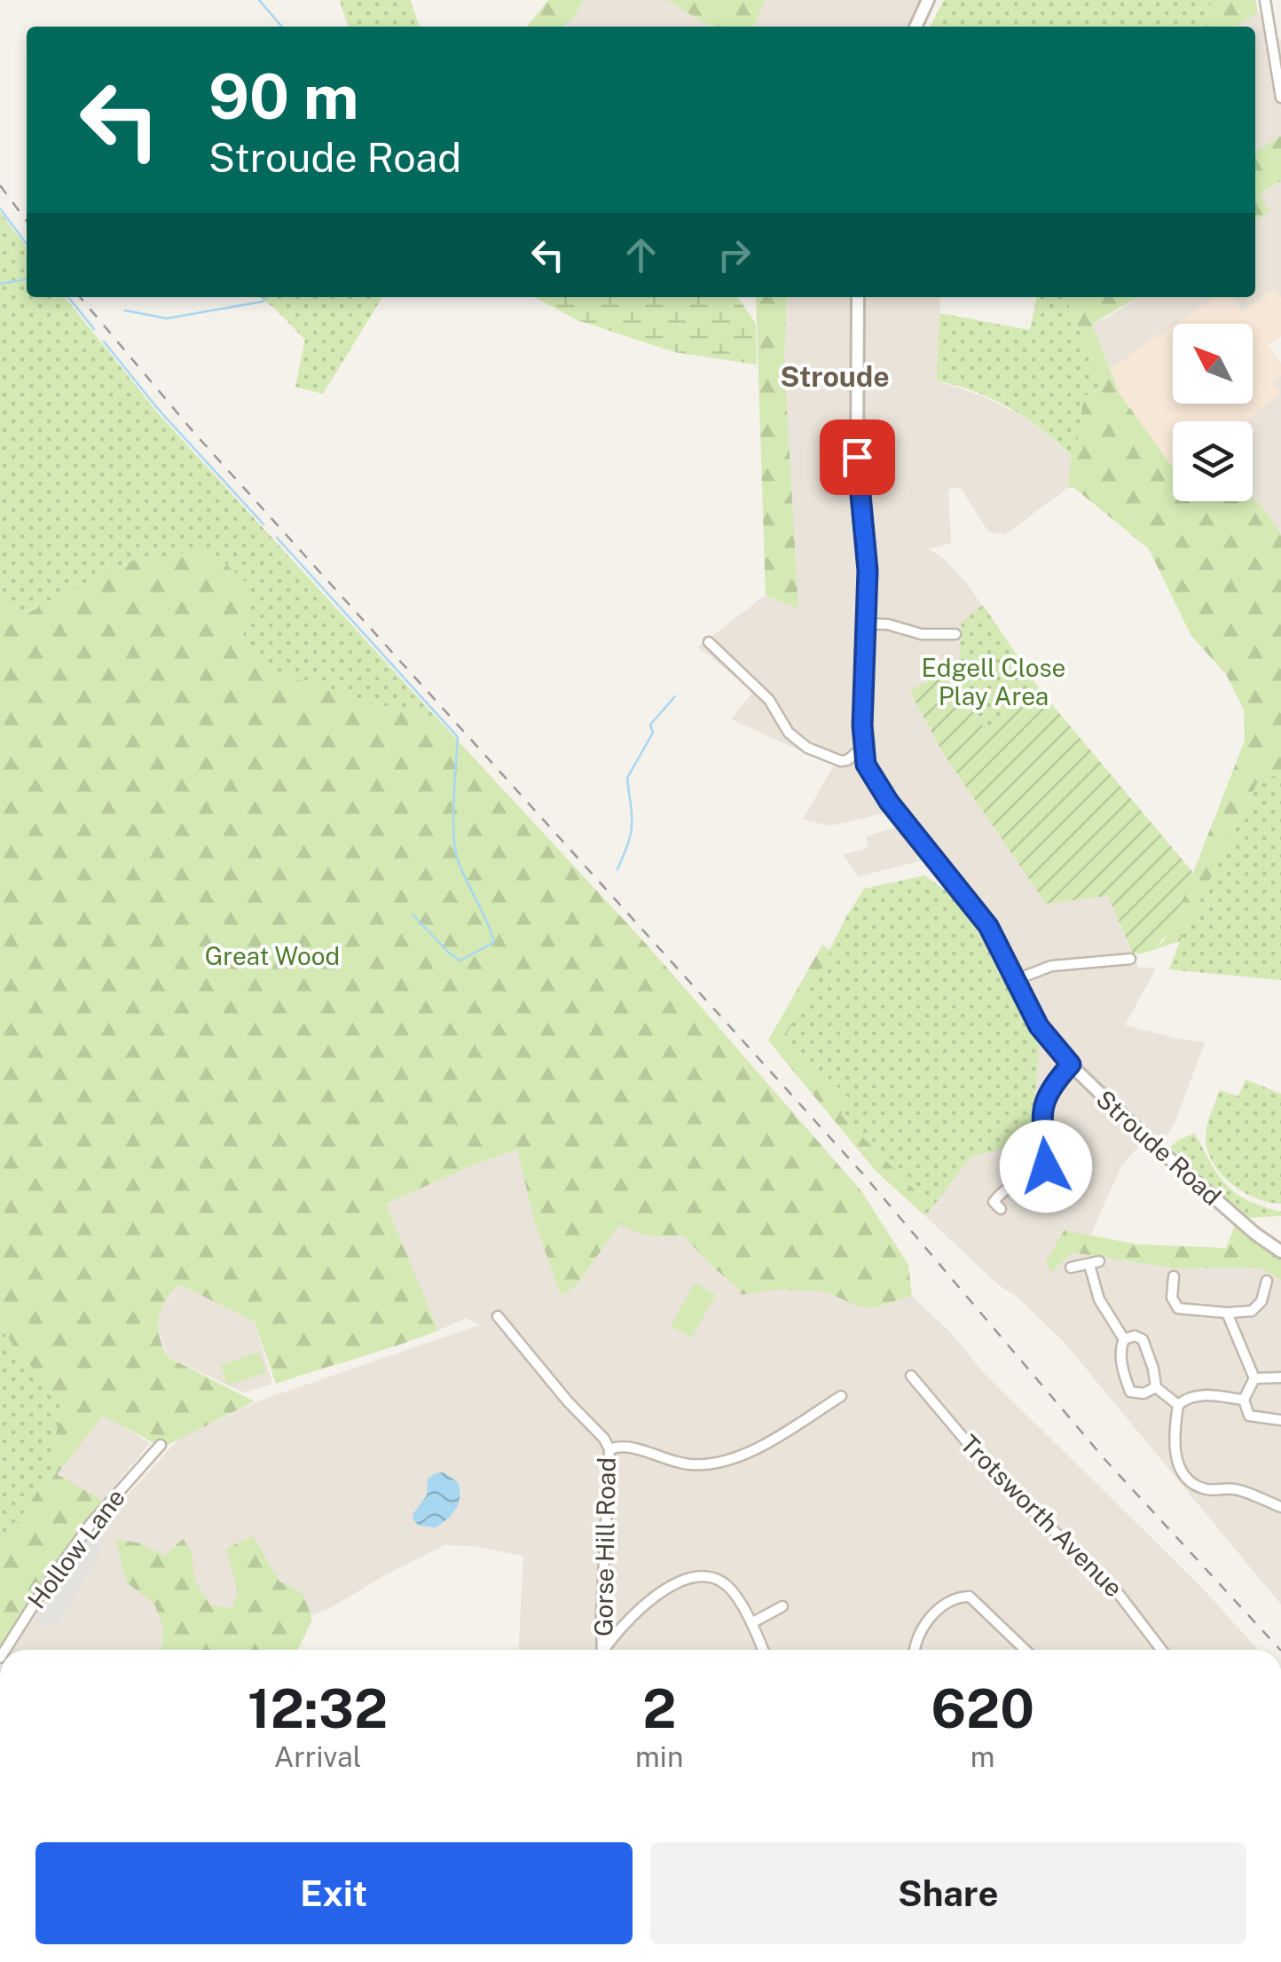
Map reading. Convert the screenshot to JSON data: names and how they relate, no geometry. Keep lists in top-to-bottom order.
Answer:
{
  "streets": {
    "street": [
      "Stroude Road",
      "Trotsworth Avenue",
      "Gorse Hill Road",
      "Hollow Lane"
    ]
  },
  "districts": ["Stroude"],
  "parks": ["Edgell Close Play Area", "Great Wood"],
  "north": "top left",
  "page": {
    "turn": ["90 m", "Stroude Road"],
    "eta": [
      "12:32",
      "Arrival",
      "2",
      "min",
      "620",
      "m"
    ],
    "buttons": ["Exit", "Share"]
  }
}
